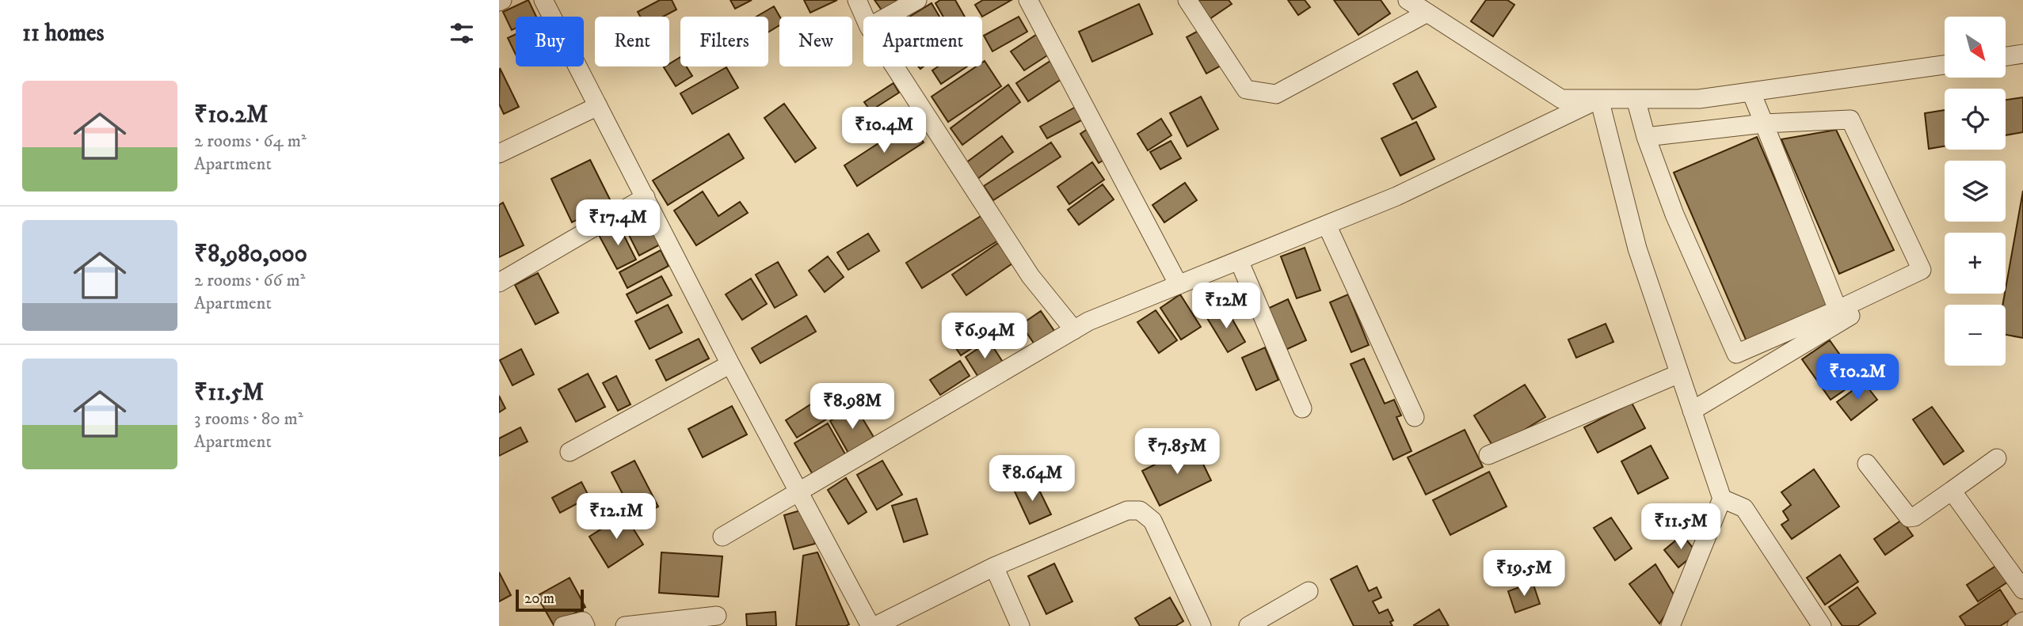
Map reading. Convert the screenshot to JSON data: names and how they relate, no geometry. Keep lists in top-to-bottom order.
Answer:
{
  "scale_bar": "20 m",
  "north": "bottom right",
  "page": {
    "heading": "11 homes",
    "map_buttons": ["+", "−"],
    "chip": [
      "Buy",
      "Rent",
      "Filters",
      "New",
      "Apartment"
    ],
    "list": [
      {
        "name": "₹10.2M",
        "note": "2 rooms · 64 m² · Apartment"
      },
      {
        "name": "₹8,980,000",
        "note": "2 rooms · 66 m² · Apartment"
      },
      {
        "name": "₹11.5M",
        "note": "3 rooms · 80 m² · Apartment"
      }
    ],
    "price": [
      "₹10.4M",
      "₹17.4M",
      "₹12M",
      "₹6.94M",
      "₹10.2M",
      "₹8.98M",
      "₹7.85M",
      "₹8.64M",
      "₹12.1M",
      "₹11.5M",
      "₹19.5M"
    ],
    "scale": "20 m"
  }
}
